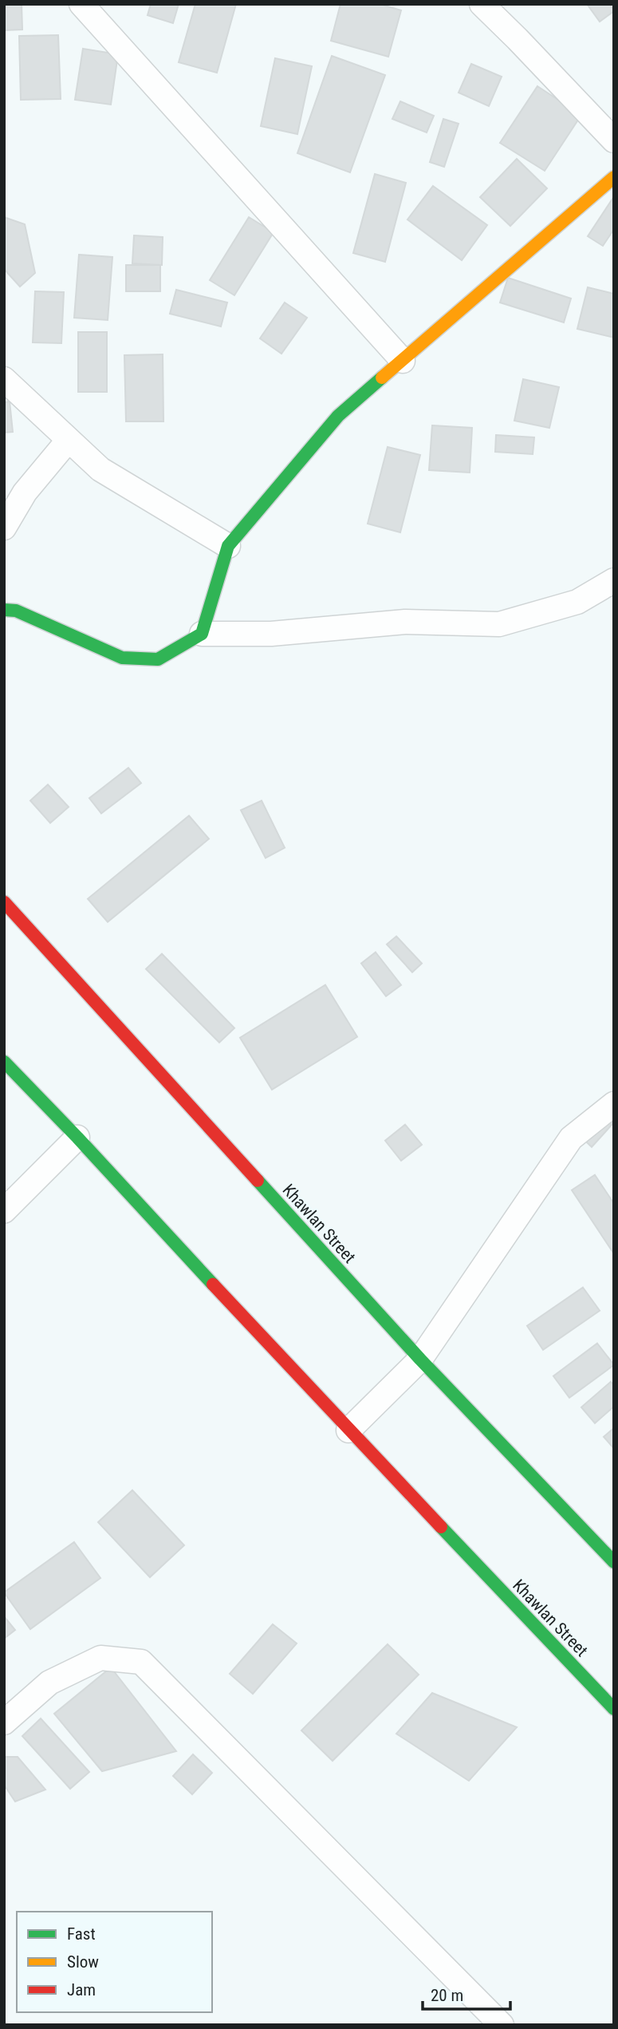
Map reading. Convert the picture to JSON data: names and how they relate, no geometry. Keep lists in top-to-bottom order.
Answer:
{
  "streets": {
    "main road": ["Khawlan Street"]
  },
  "legend": ["Fast", "Slow", "Jam"],
  "scale_bar": "20 m"
}
